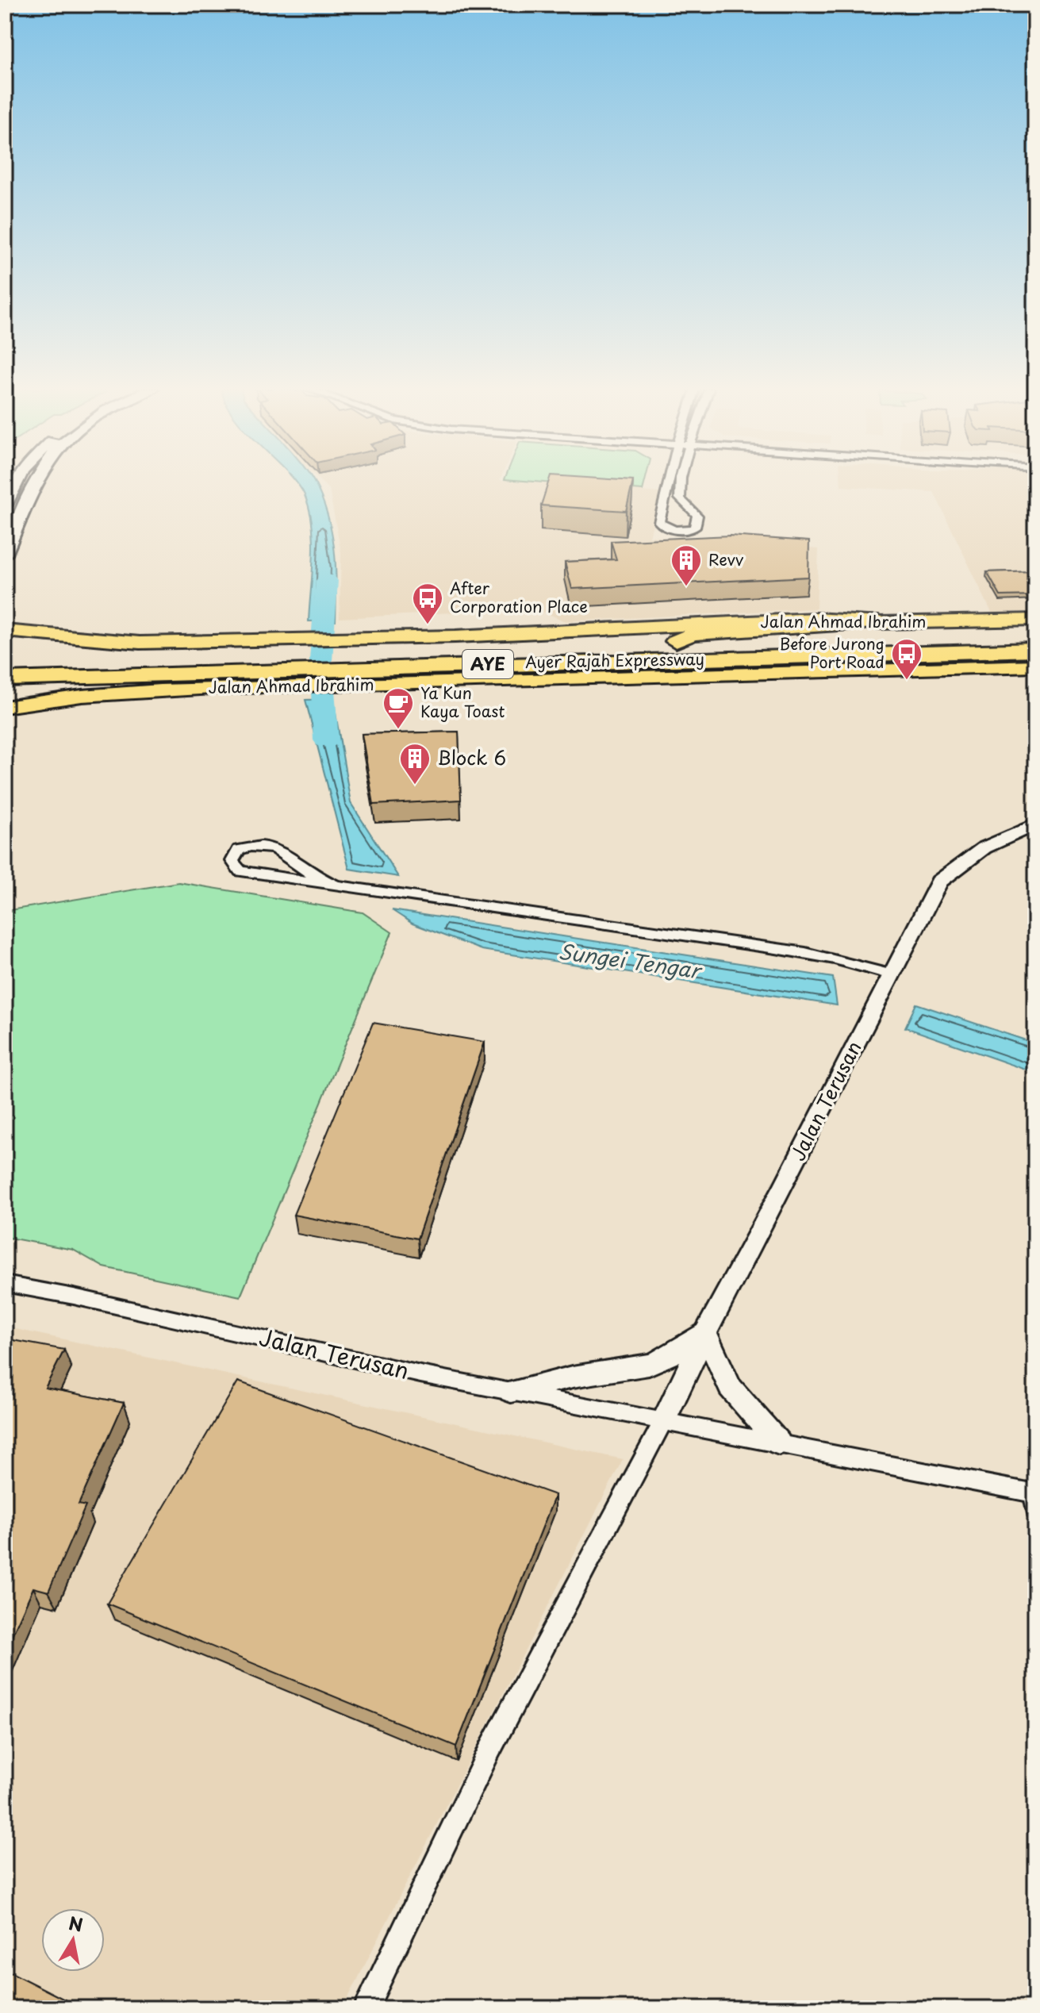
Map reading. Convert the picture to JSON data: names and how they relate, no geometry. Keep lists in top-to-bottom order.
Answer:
{
  "streets": {
    "highway": ["Ayer Rajah Expressway", "AYE"],
    "main road": ["Jalan Ahmad Ibrahim"],
    "street": ["Jalan Terusan"]
  },
  "crossings": [
    ["Jalan Ahmad Ibrahim", "Ayer Rajah Expressway"]
  ],
  "water": ["Sungei Tengar"],
  "places": {
    "building": ["Revv", "Block 6"],
    "bus stop": ["After Corporation Place", "Before Jurong Port Road"],
    "cafe": ["Ya Kun Kaya Toast"]
  },
  "north": "top"
}
